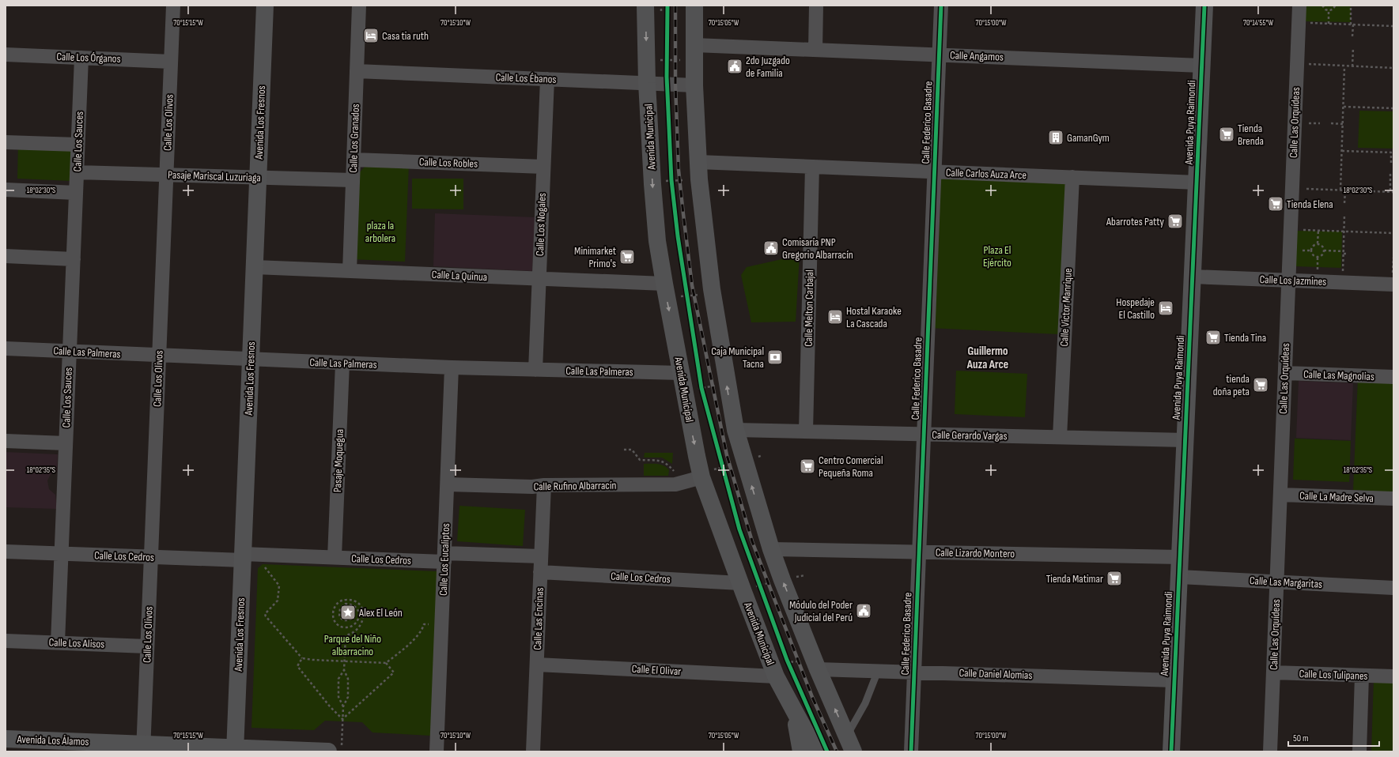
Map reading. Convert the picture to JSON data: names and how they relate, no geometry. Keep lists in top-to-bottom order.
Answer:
{
  "streets": {
    "street": [
      "Calle Angamos",
      "Calle Los Órganos",
      "Calle Los Ébanos",
      "Calle Los Olivos",
      "Avenida Los Fresnos",
      "Calle Federico Basadre",
      "Avenida Puya Raimondi",
      "Calle Las Orquídeas",
      "Avenida Municipal",
      "Calle Los Granados",
      "Calle Los Sauces",
      "Calle Los Robles",
      "Calle Carlos Auza Arce",
      "Pasaje Mariscal Luzuriaga",
      "Calle Los Nogales",
      "Calle La Quinua",
      "Calle Los Jazmines",
      "Calle Víctor Manrique",
      "Calle Melton Carbajal",
      "Calle Las Palmeras",
      "Calle Las Magnolias",
      "Calle Gerardo Vargas",
      "Pasaje Moquegua",
      "Calle Rufino Albarracín",
      "Calle La Madre Selva",
      "Calle Lizardo Montero",
      "Calle Los Cedros",
      "Calle Los Eucaliptos",
      "Calle Las Margaritas",
      "Calle Las Encinas",
      "Calle Los Alisos",
      "Calle El Olivar",
      "Calle Daniel Alomias",
      "Calle Los Tulipanes",
      "Avenida Los Álamos"
    ]
  },
  "crossings": [
    ["Calle Angamos", "Calle Federico Basadre"],
    ["Calle Angamos", "Avenida Puya Raimondi"],
    ["Calle Los Órganos", "Calle Los Olivos"],
    ["Calle Los Órganos", "Calle Los Sauces"],
    ["Calle Los Ébanos", "Avenida Municipal"],
    ["Calle Los Ébanos", "Calle Los Granados"],
    ["Calle Los Ébanos", "Calle Los Nogales"],
    ["Calle Los Olivos", "Pasaje Mariscal Luzuriaga"],
    ["Calle Los Olivos", "Calle Las Palmeras"],
    ["Calle Los Olivos", "Calle Los Cedros"],
    ["Calle Los Olivos", "Calle Los Alisos"],
    ["Calle Los Olivos", "Avenida Los Álamos"],
    ["Avenida Los Fresnos", "Pasaje Mariscal Luzuriaga"],
    ["Avenida Los Fresnos", "Calle La Quinua"],
    ["Avenida Los Fresnos", "Calle Las Palmeras"],
    ["Avenida Los Fresnos", "Calle Los Cedros"],
    ["Avenida Los Fresnos", "Avenida Los Álamos"],
    ["Calle Federico Basadre", "Calle Carlos Auza Arce"],
    ["Calle Federico Basadre", "Calle Gerardo Vargas"],
    ["Calle Federico Basadre", "Calle Lizardo Montero"],
    ["Calle Federico Basadre", "Calle Daniel Alomias"],
    ["Avenida Puya Raimondi", "Calle Carlos Auza Arce"],
    ["Avenida Puya Raimondi", "Calle Los Jazmines"],
    ["Avenida Puya Raimondi", "Calle Gerardo Vargas"],
    ["Avenida Puya Raimondi", "Calle Lizardo Montero"],
    ["Avenida Puya Raimondi", "Calle Las Margaritas"],
    ["Avenida Puya Raimondi", "Calle Daniel Alomias"],
    ["Calle Las Orquídeas", "Calle Los Jazmines"],
    ["Calle Las Orquídeas", "Calle Las Magnolias"],
    ["Calle Las Orquídeas", "Calle La Madre Selva"],
    ["Calle Las Orquídeas", "Calle Las Margaritas"],
    ["Calle Las Orquídeas", "Calle Los Tulipanes"],
    ["Avenida Municipal", "Calle La Quinua"],
    ["Avenida Municipal", "Calle Las Palmeras"],
    ["Avenida Municipal", "Calle Rufino Albarracín"],
    ["Avenida Municipal", "Calle Los Cedros"],
    ["Avenida Municipal", "Calle El Olivar"],
    ["Calle Los Granados", "Calle Los Robles"],
    ["Calle Los Granados", "Pasaje Mariscal Luzuriaga"],
    ["Calle Los Granados", "Calle La Quinua"],
    ["Calle Los Sauces", "Pasaje Mariscal Luzuriaga"],
    ["Calle Los Sauces", "Calle Las Palmeras"],
    ["Calle Los Sauces", "Calle Los Cedros"],
    ["Calle Los Sauces", "Calle Los Alisos"],
    ["Calle Los Robles", "Calle Los Nogales"],
    ["Calle Carlos Auza Arce", "Calle Víctor Manrique"],
    ["Calle Carlos Auza Arce", "Calle Melton Carbajal"],
    ["Calle Los Nogales", "Calle La Quinua"],
    ["Calle Los Nogales", "Calle Las Palmeras"],
    ["Calle Víctor Manrique", "Calle Gerardo Vargas"],
    ["Calle Melton Carbajal", "Calle Gerardo Vargas"],
    ["Calle Las Palmeras", "Pasaje Moquegua"],
    ["Calle Las Palmeras", "Calle Los Eucaliptos"],
    ["Pasaje Moquegua", "Calle Los Cedros"],
    ["Calle Rufino Albarracín", "Calle Los Eucaliptos"],
    ["Calle Rufino Albarracín", "Calle Las Encinas"],
    ["Calle Los Cedros", "Calle Los Eucaliptos"],
    ["Calle Los Cedros", "Calle Las Encinas"],
    ["Calle Las Encinas", "Calle El Olivar"]
  ],
  "districts": ["Guillermo Auza Arce"],
  "parks": ["plaza la arbolera", "Plaza El Ejército", "Parque del Niño albarracino"],
  "places": {
    "hotel": ["Casa tia ruth", "Hospedaje El Castillo", "Hostal Karaoke La Cascada"],
    "public building": ["2do Juzgado de Familia", "Comisaría PNP Gregorio Albarracín", "Módulo del Poder Judicial del Perú"],
    "supermarket": [
      "Tienda Brenda",
      "Tienda Elena",
      "Abarrotes Patty",
      "Minimarket Primo's",
      "Tienda Tina",
      "tienda doña peta",
      "Centro Comercial Pequeña Roma",
      "Tienda Matimar"
    ],
    "building": ["GamanGym"],
    "bank": ["Caja Municipal Tacna"],
    "place": ["Alex El León"]
  },
  "scale_bar": "50 m",
  "coordinates": [
    "70°15'15\"W",
    "70°15'10\"W",
    "70°15'05\"W",
    "70°15'00\"W",
    "70°14'55\"W",
    "18°02'30\"S",
    "18°02'35\"S"
  ]
}
